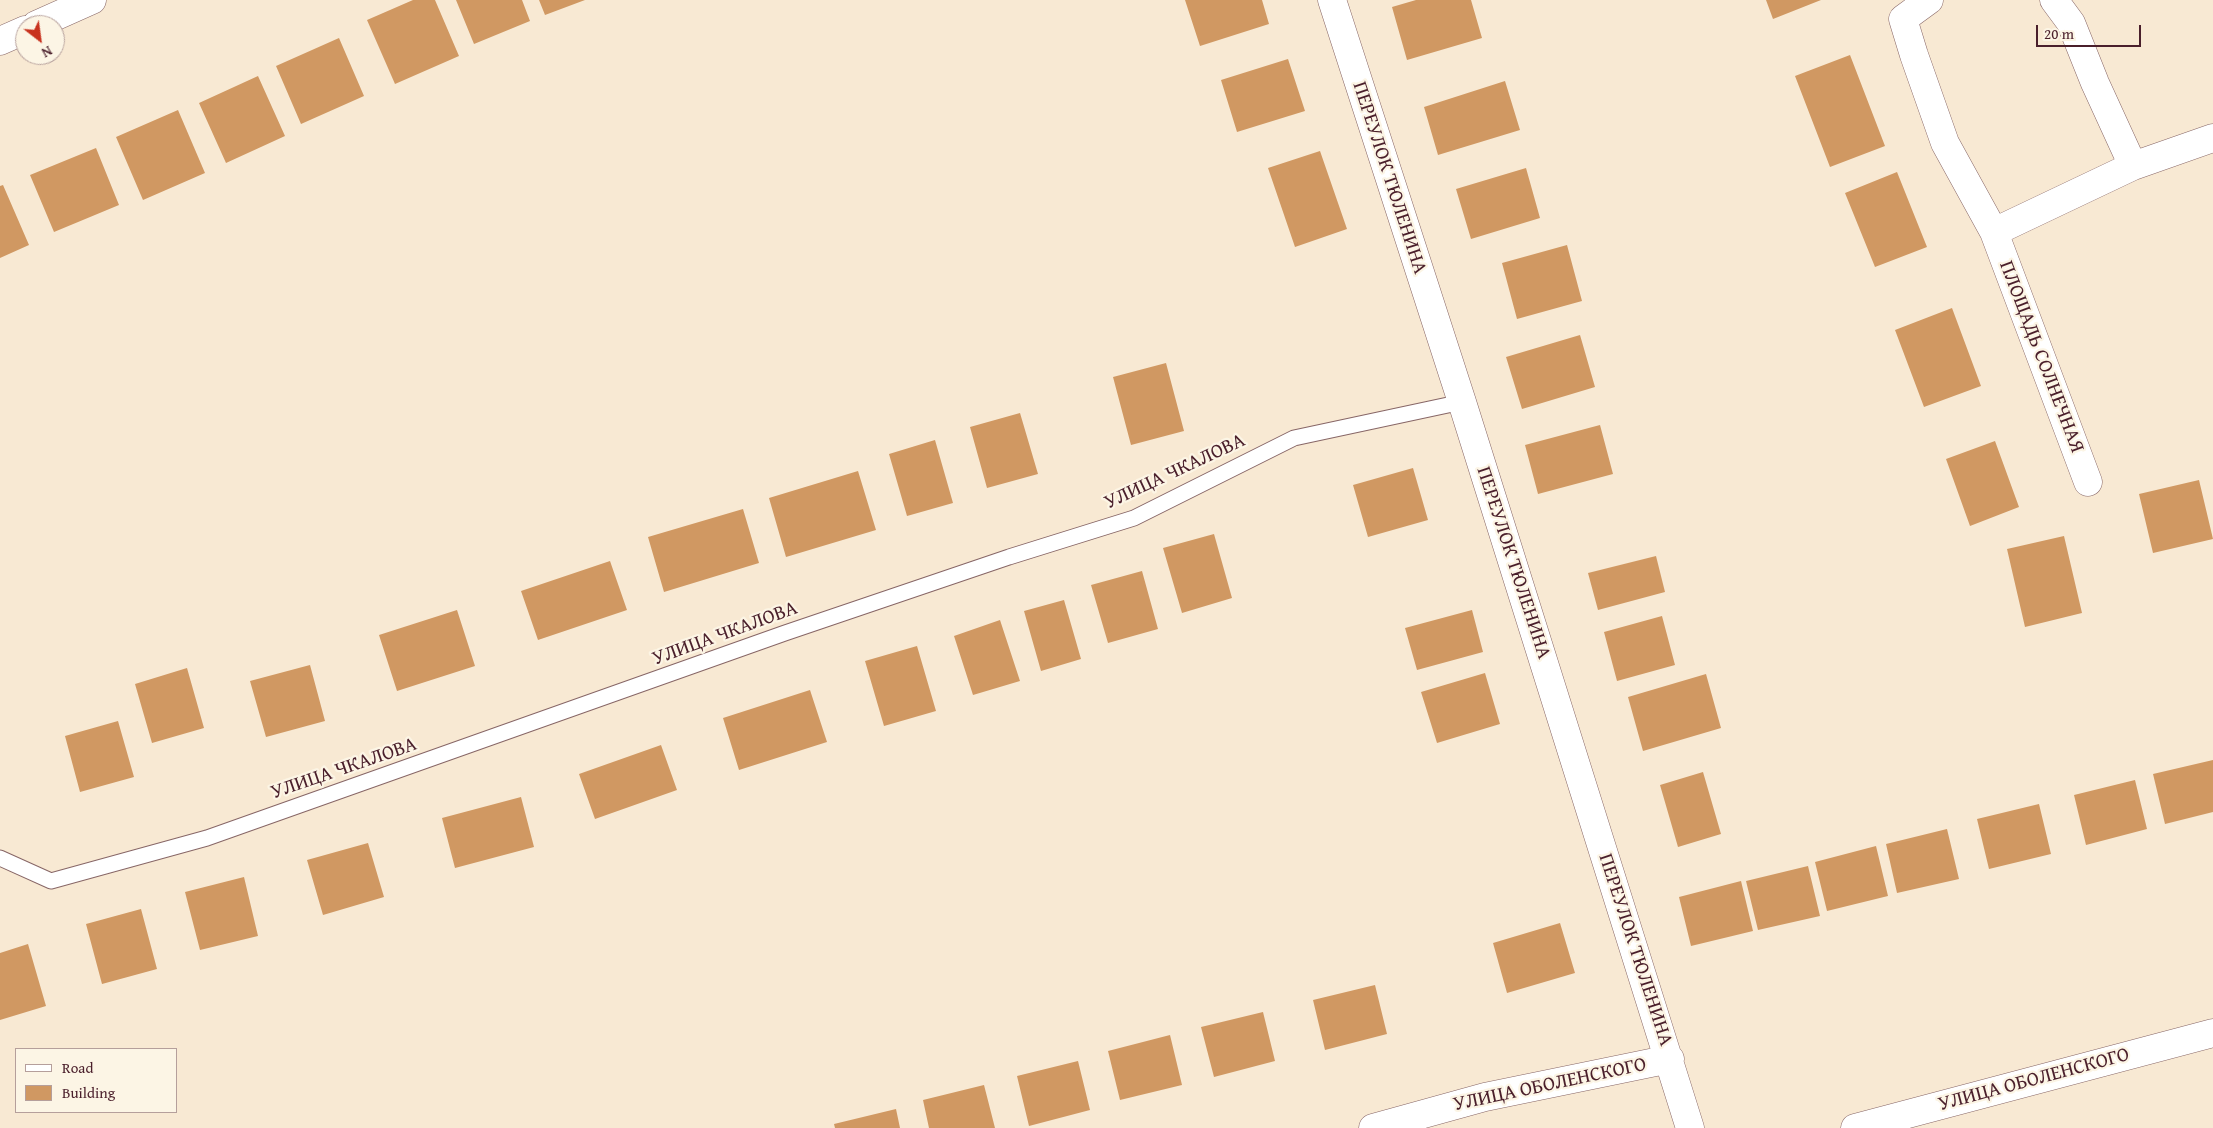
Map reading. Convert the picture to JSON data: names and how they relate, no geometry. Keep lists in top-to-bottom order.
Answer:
{
  "streets": {
    "street": ["ПЕРЕУЛОК ТЮЛЕНИНА", "ПЛОЩАДЬ СОЛНЕЧНАЯ", "УЛИЦА ОБОЛЕНСКОГО"],
    "lane": ["УЛИЦА ЧКАЛОВА"]
  },
  "crossings": [
    ["ПЕРЕУЛОК ТЮЛЕНИНА", "УЛИЦА ЧКАЛОВА"],
    ["ПЕРЕУЛОК ТЮЛЕНИНА", "УЛИЦА ОБОЛЕНСКОГО"]
  ],
  "legend": ["Road", "Building"],
  "scale_bar": "20 m",
  "north": "bottom right"
}
